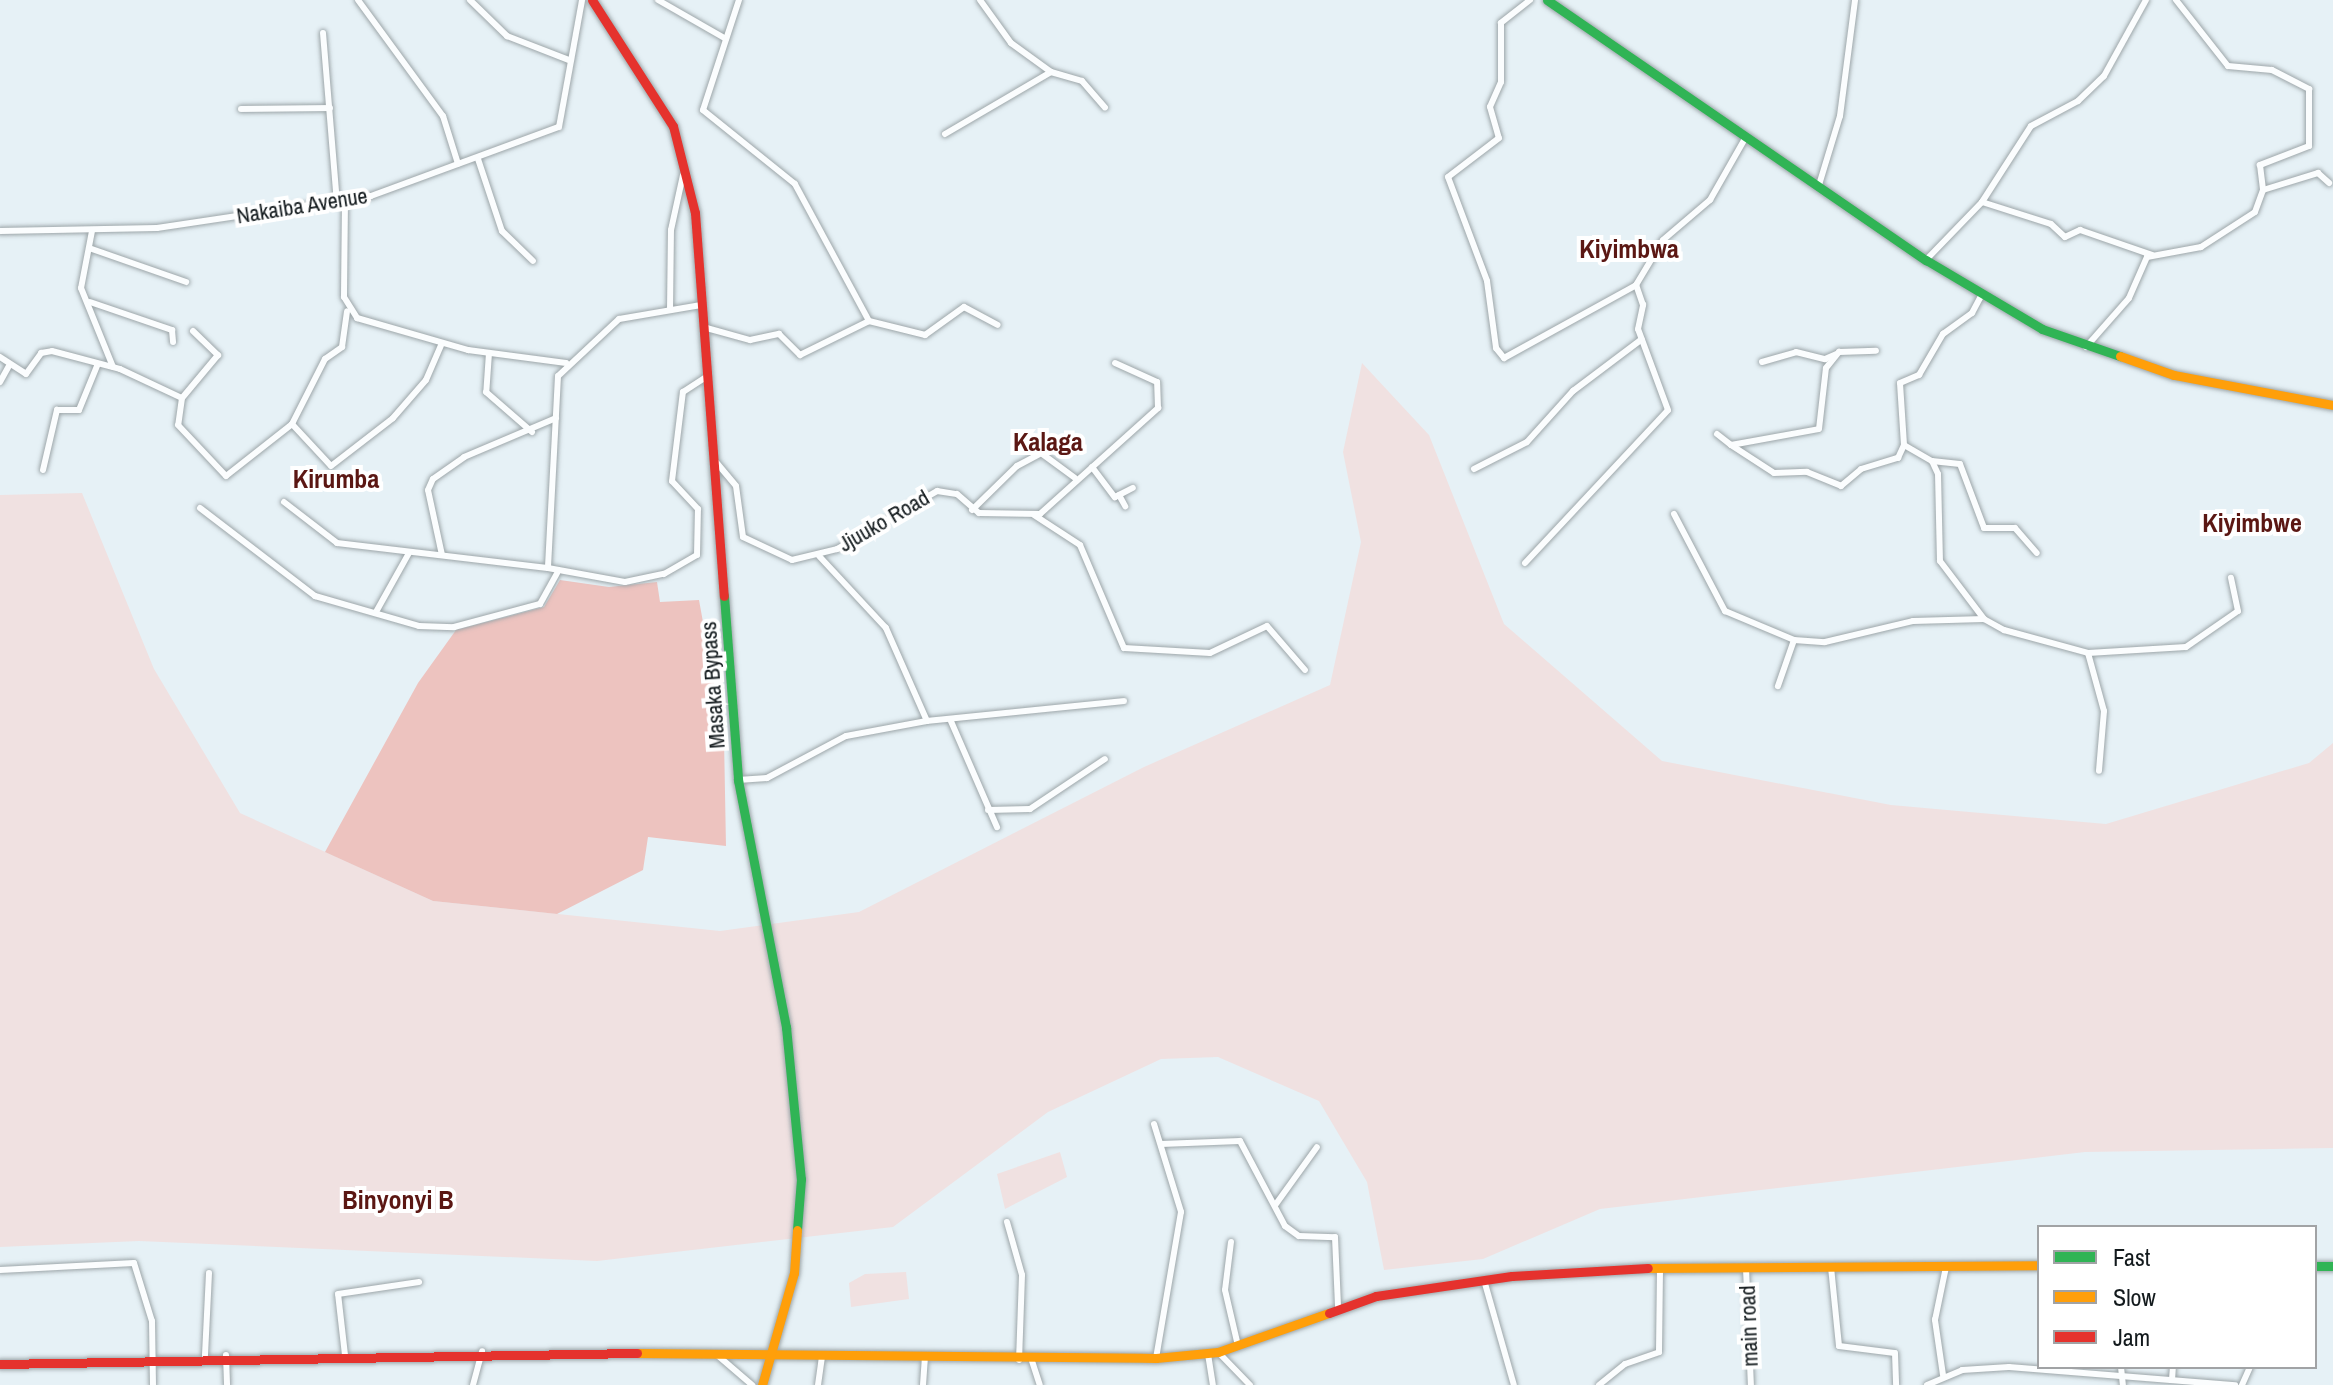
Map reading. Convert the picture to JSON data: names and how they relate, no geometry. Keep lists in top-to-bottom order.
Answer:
{
  "streets": {
    "main road": ["Masaka Bypass"],
    "street": ["Nakaiba Avenue", "Jjuuko Road", "main road"]
  },
  "crossings": [
    ["Jjuuko Road", "Masaka Bypass"]
  ],
  "districts": [
    "Kiyimbwa",
    "Kalaga",
    "Kirumba",
    "Kiyimbwe",
    "Binyonyi B"
  ],
  "legend": ["Fast", "Slow", "Jam"]
}
